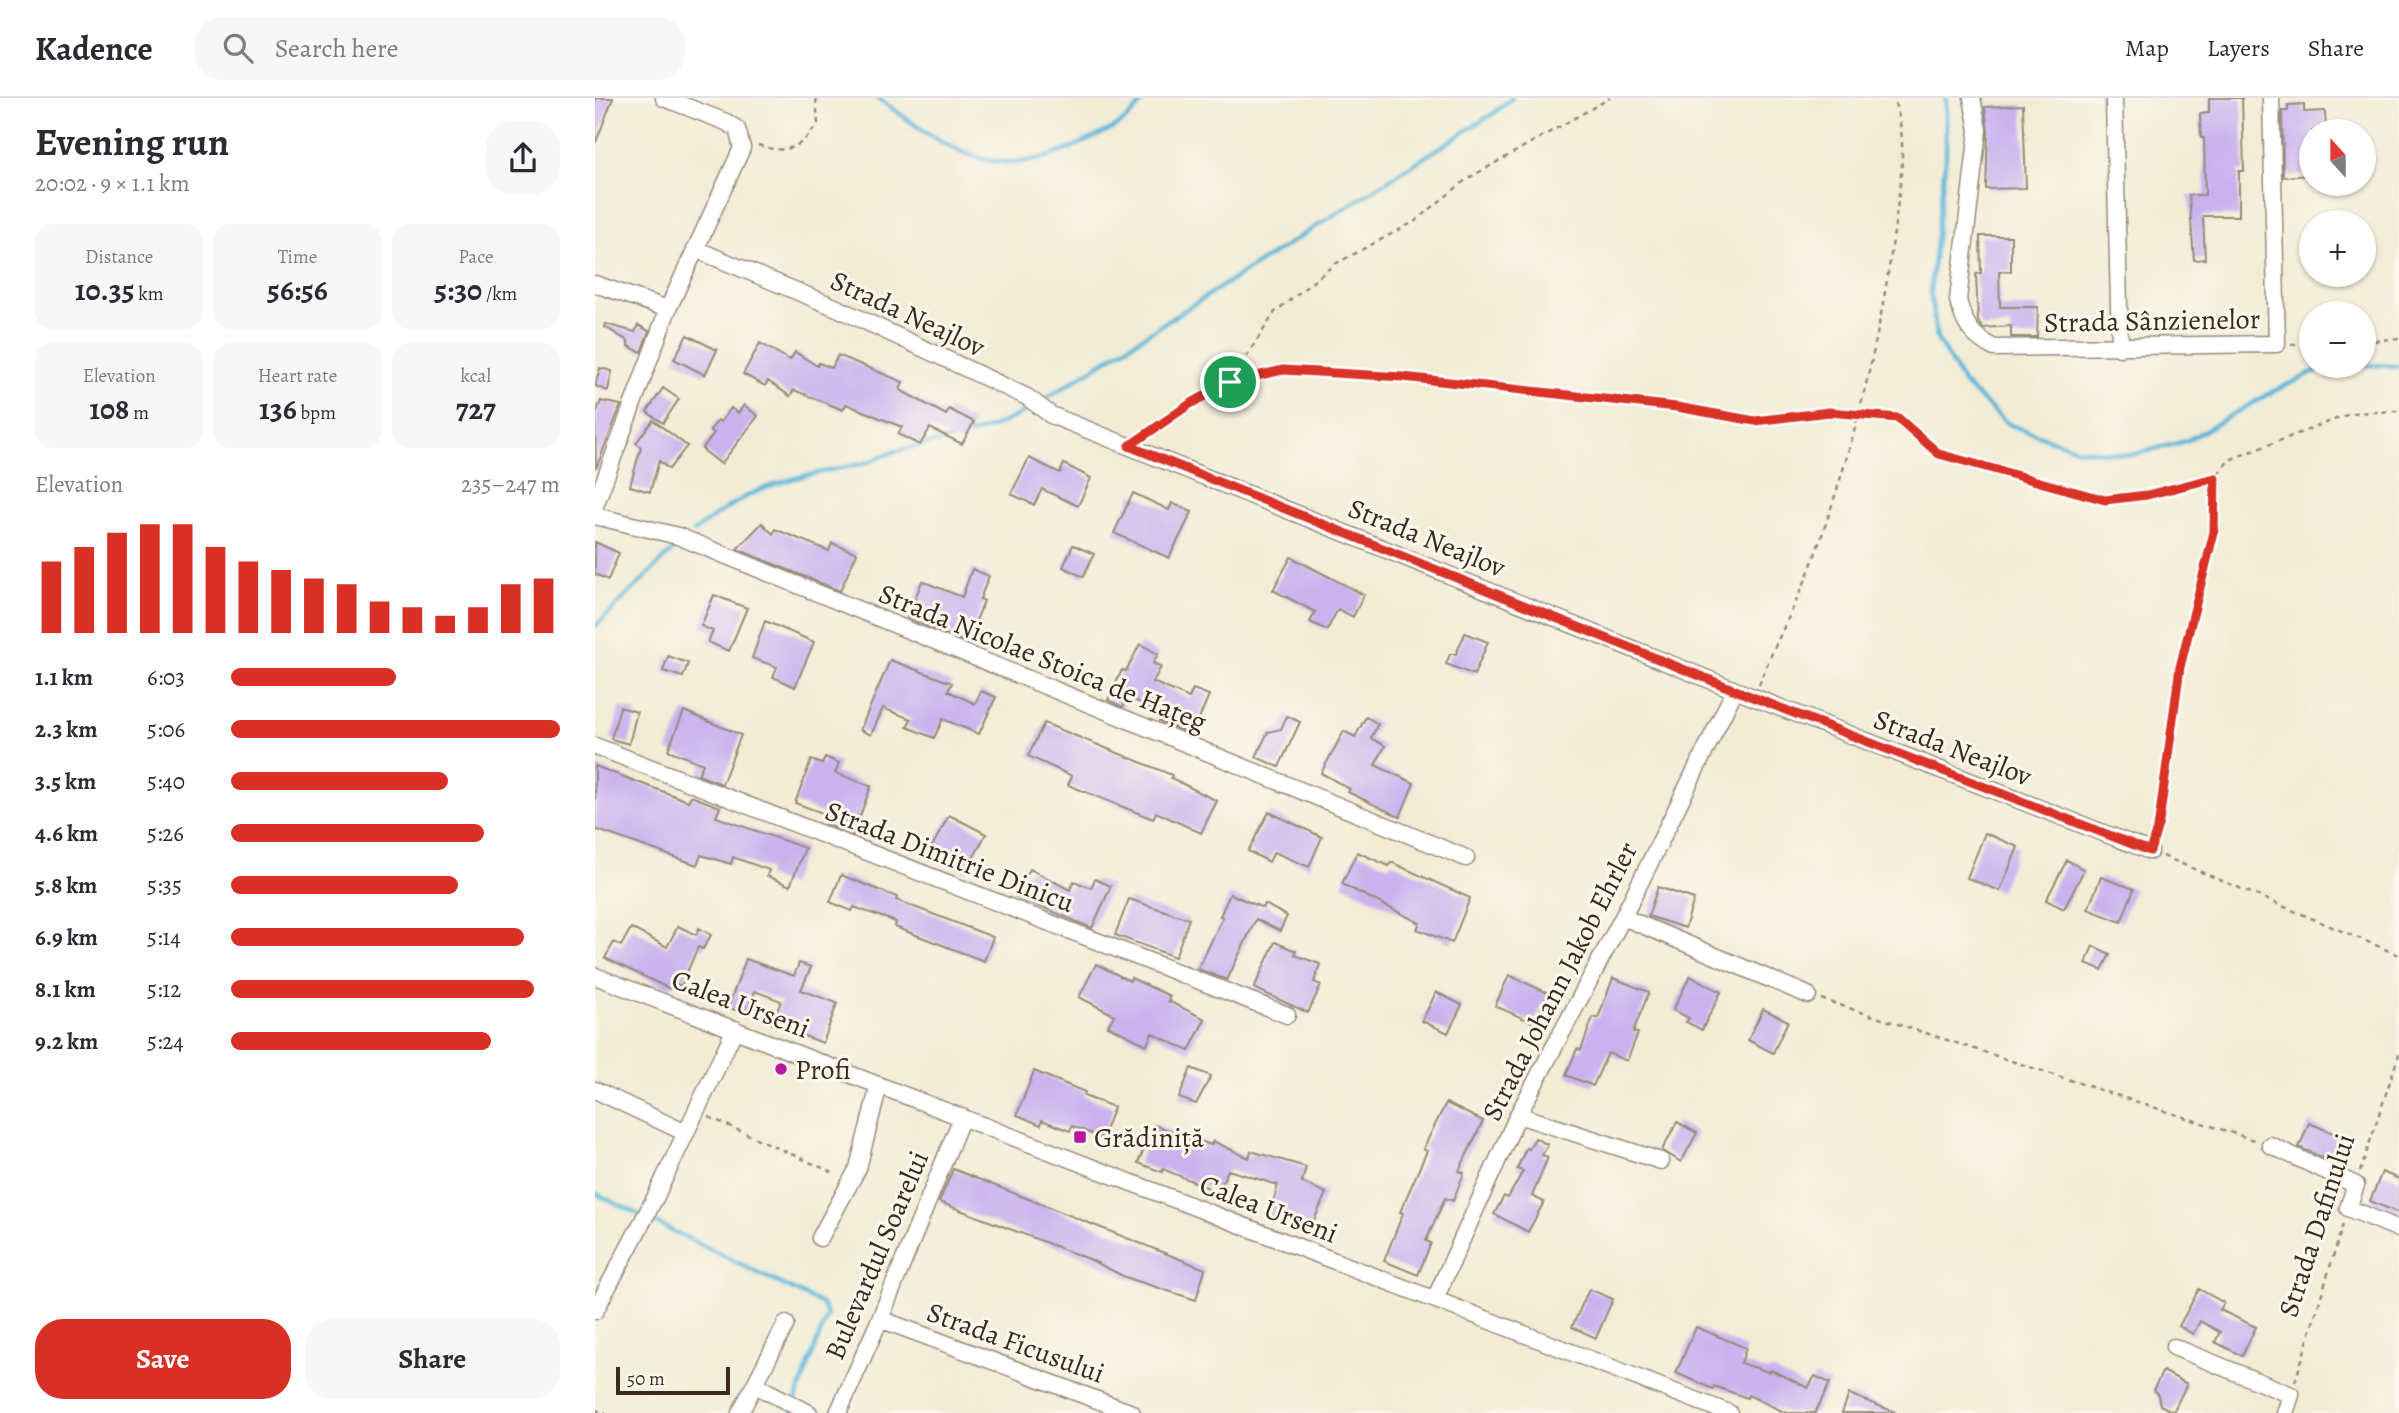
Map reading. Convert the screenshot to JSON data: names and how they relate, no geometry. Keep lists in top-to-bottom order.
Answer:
{
  "streets": {
    "street": [
      "Strada Neajlov",
      "Strada Sânzienelor",
      "Strada Nicolae Stoica de Hațeg",
      "Strada Dimitrie Dinicu",
      "Strada Johann Jakob Ehrler",
      "Calea Urseni",
      "Strada Dafinului",
      "Bulevardul Soarelui",
      "Strada Ficusului"
    ]
  },
  "crossings": [
    ["Strada Neajlov", "Strada Johann Jakob Ehrler"],
    ["Strada Johann Jakob Ehrler", "Calea Urseni"],
    ["Calea Urseni", "Bulevardul Soarelui"],
    ["Bulevardul Soarelui", "Strada Ficusului"]
  ],
  "places": {
    "other": ["Profi"],
    "transit": ["Grădiniță"]
  },
  "scale_bar": "50 m",
  "north": "top",
  "page": {
    "header": "Kadence",
    "search": "Search here",
    "nav": ["Map", "Layers", "Share"],
    "heading": ["Evening run", "20:02 · 9 × 1.1 km"],
    "map_buttons": ["+", "−"],
    "stats": [
      ["Distance", "10.35 km"],
      ["Time", "56:56"],
      ["Pace", "5:30 /km"],
      ["Elevation", "108 m"],
      ["Heart rate", "136 bpm"],
      ["kcal", "727"]
    ],
    "chart": ["Elevation", "235–247 m"],
    "list": [
      {
        "name": "1.1 km",
        "note": "6:03"
      },
      {
        "name": "2.3 km",
        "note": "5:06"
      },
      {
        "name": "3.5 km",
        "note": "5:40"
      },
      {
        "name": "4.6 km",
        "note": "5:26"
      },
      {
        "name": "5.8 km",
        "note": "5:35"
      },
      {
        "name": "6.9 km",
        "note": "5:14"
      },
      {
        "name": "8.1 km",
        "note": "5:12"
      },
      {
        "name": "9.2 km",
        "note": "5:24"
      }
    ],
    "buttons": ["Save", "Share"],
    "scale": "50 m"
  }
}
